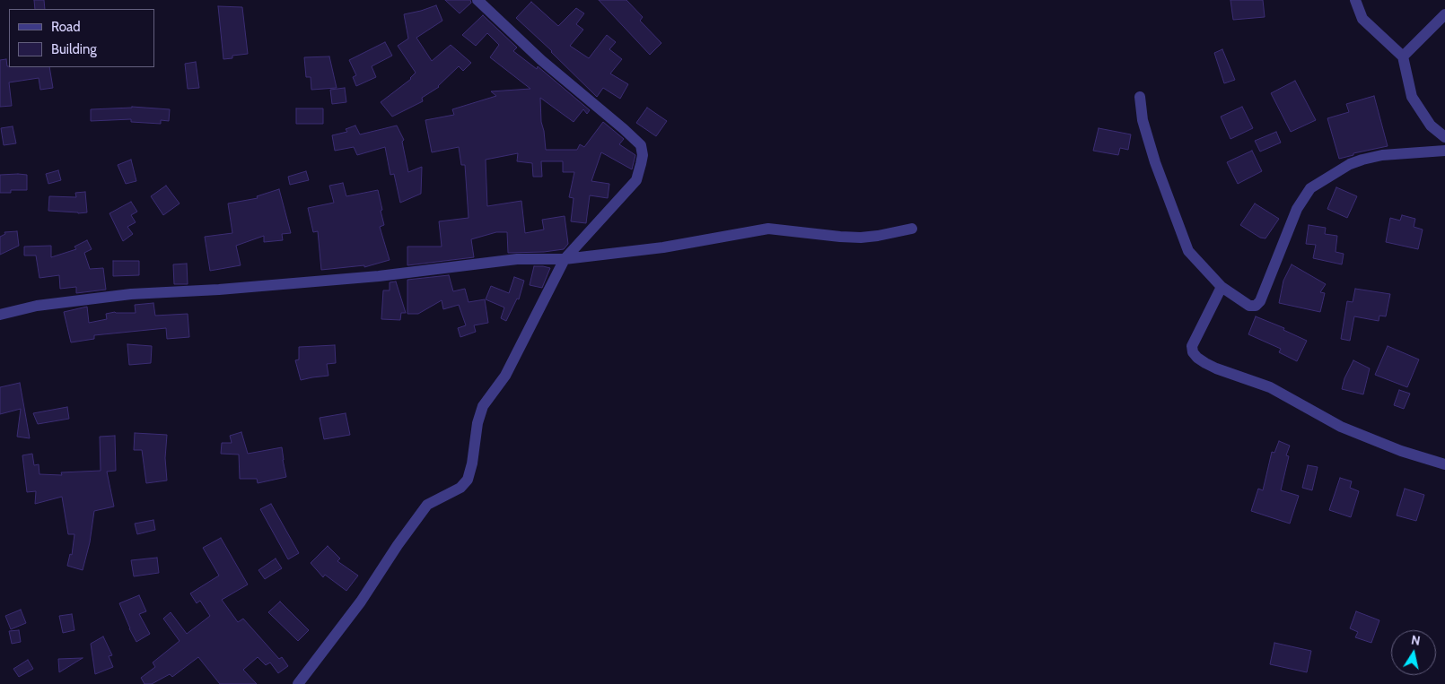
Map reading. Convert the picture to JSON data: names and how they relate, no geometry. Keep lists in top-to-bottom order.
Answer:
{
  "legend": ["Road", "Building"],
  "north": "top"
}
